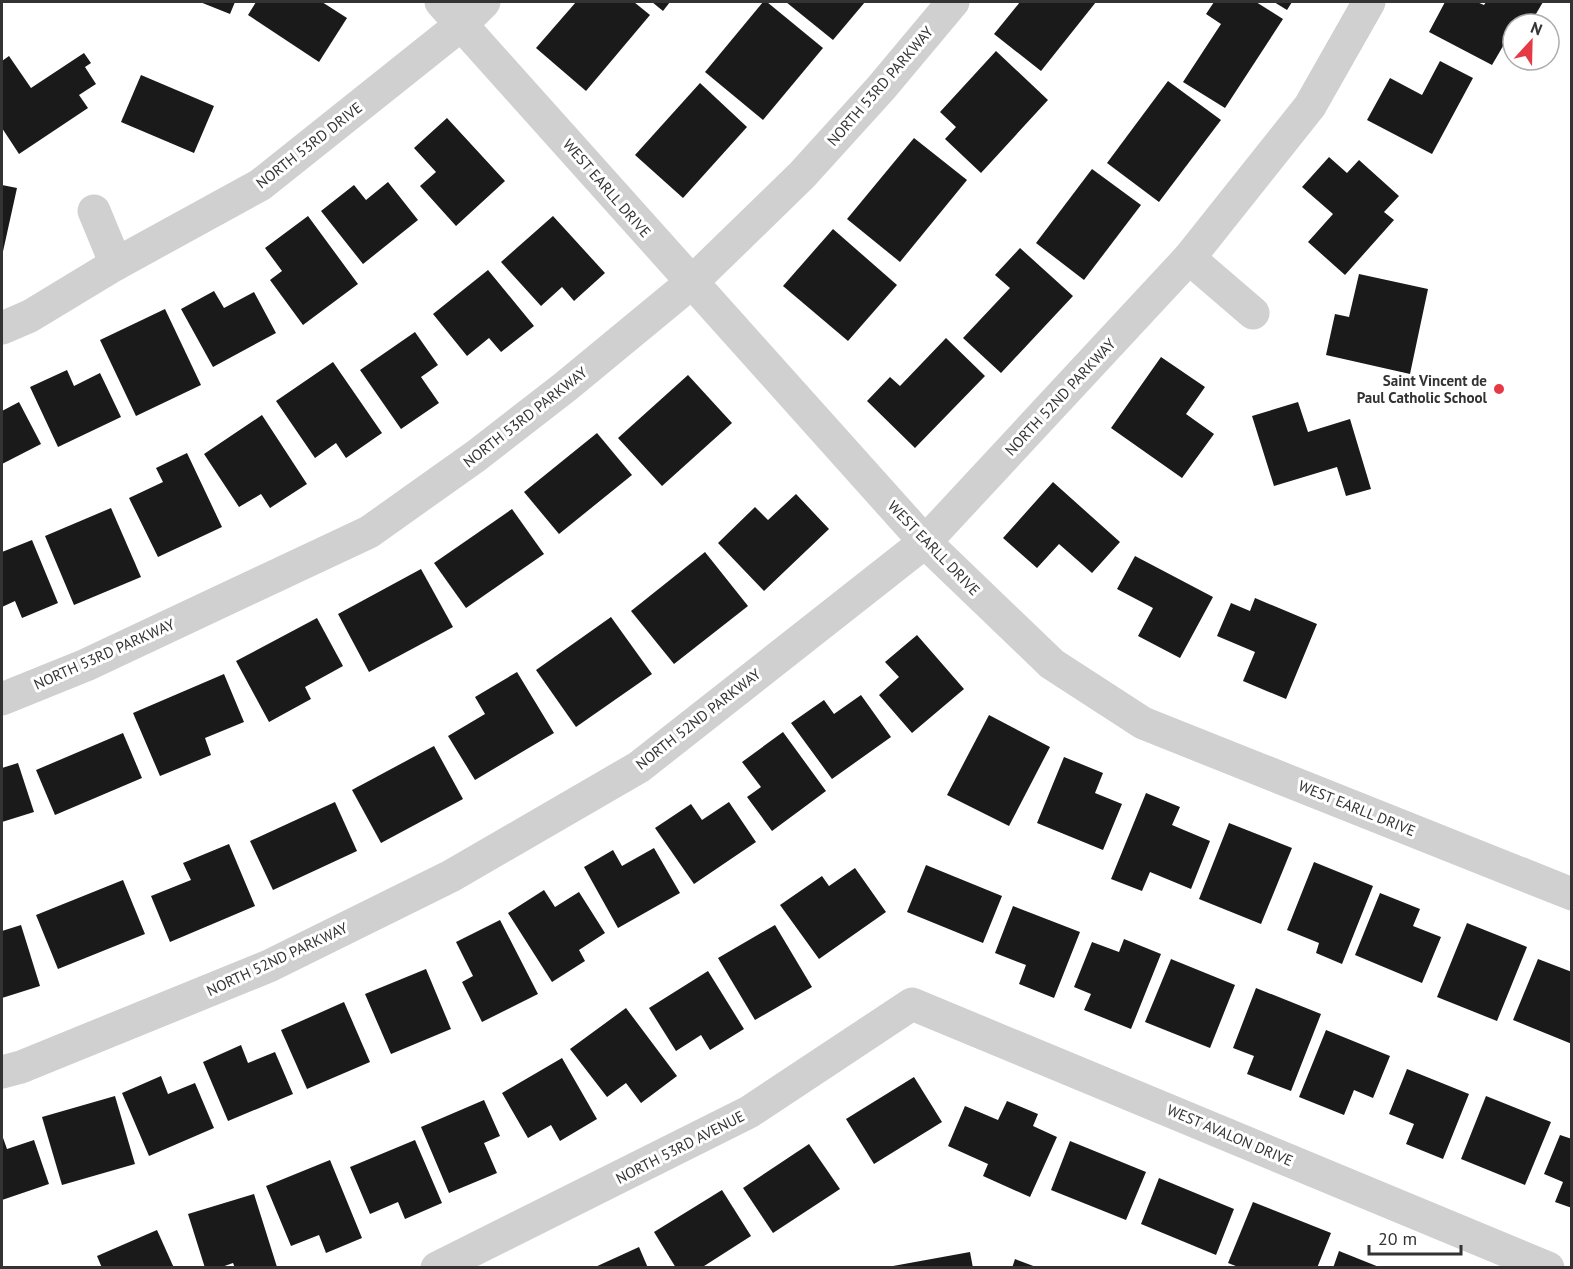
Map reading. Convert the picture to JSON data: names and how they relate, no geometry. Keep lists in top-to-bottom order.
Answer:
{
  "streets": {
    "street": [
      "NORTH 53RD PARKWAY",
      "NORTH 53RD DRIVE",
      "WEST EARLL DRIVE",
      "NORTH 52ND PARKWAY",
      "WEST AVALON DRIVE",
      "NORTH 53RD AVENUE"
    ]
  },
  "crossings": [
    ["NORTH 53RD PARKWAY", "WEST EARLL DRIVE"],
    ["NORTH 53RD DRIVE", "WEST EARLL DRIVE"],
    ["WEST EARLL DRIVE", "NORTH 52ND PARKWAY"],
    ["WEST AVALON DRIVE", "NORTH 53RD AVENUE"]
  ],
  "places": ["Saint Vincent de Paul Catholic School"],
  "scale_bar": "20 m",
  "north": "top"
}
